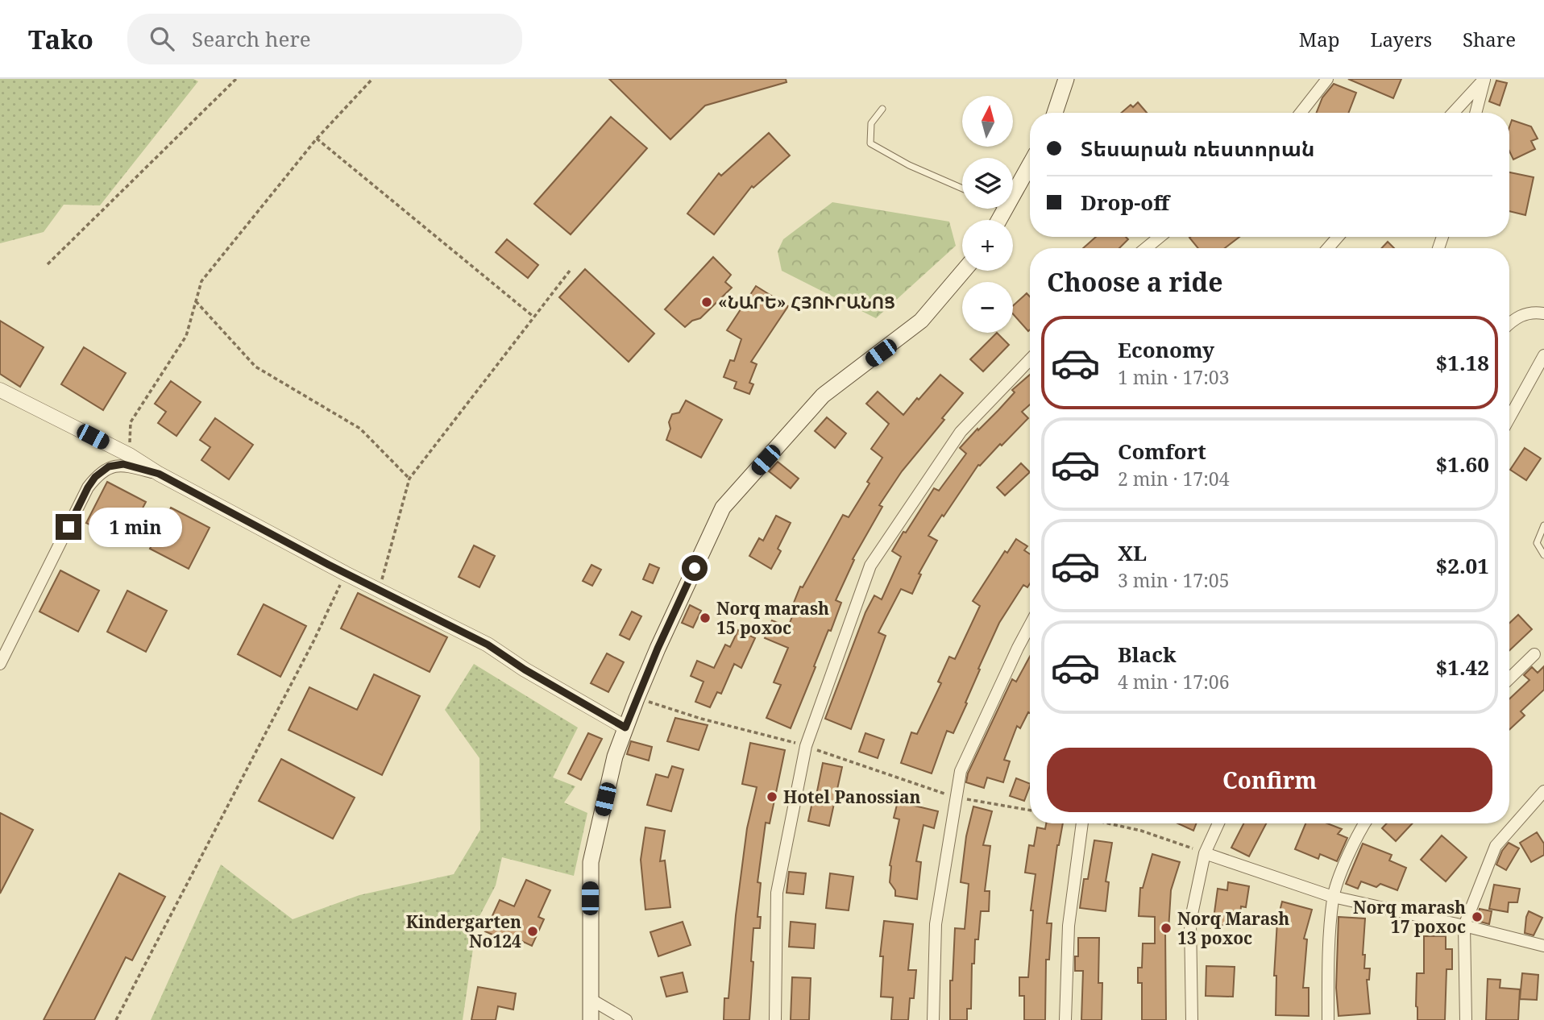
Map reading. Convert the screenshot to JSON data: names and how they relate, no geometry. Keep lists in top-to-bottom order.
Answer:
{
  "places": [
    "«ՆԱՐԵ» ՀՅՈՒՐԱՆՈՑ",
    "Norq marash 15 poxoc",
    "Hotel Panossian",
    "Norq marash 17 poxoc",
    "Norq Marash 13 poxoc",
    "Kindergarten No124"
  ],
  "north": "top",
  "page": {
    "header": "Tako",
    "search": "Search here",
    "nav": ["Map", "Layers", "Share"],
    "map_buttons": ["+", "−"],
    "banner": ["Տեսարան ռեստորան", "Drop-off"],
    "heading": "Choose a ride",
    "list": [
      {
        "name": "Economy",
        "note": "1 min · 17:03",
        "value": "$1.18"
      },
      {
        "name": "Comfort",
        "note": "2 min · 17:04",
        "value": "$1.60"
      },
      {
        "name": "XL",
        "note": "3 min · 17:05",
        "value": "$2.01"
      },
      {
        "name": "Black",
        "note": "4 min · 17:06",
        "value": "$1.42"
      }
    ],
    "bubble": "1 min",
    "buttons": "Confirm"
  }
}
